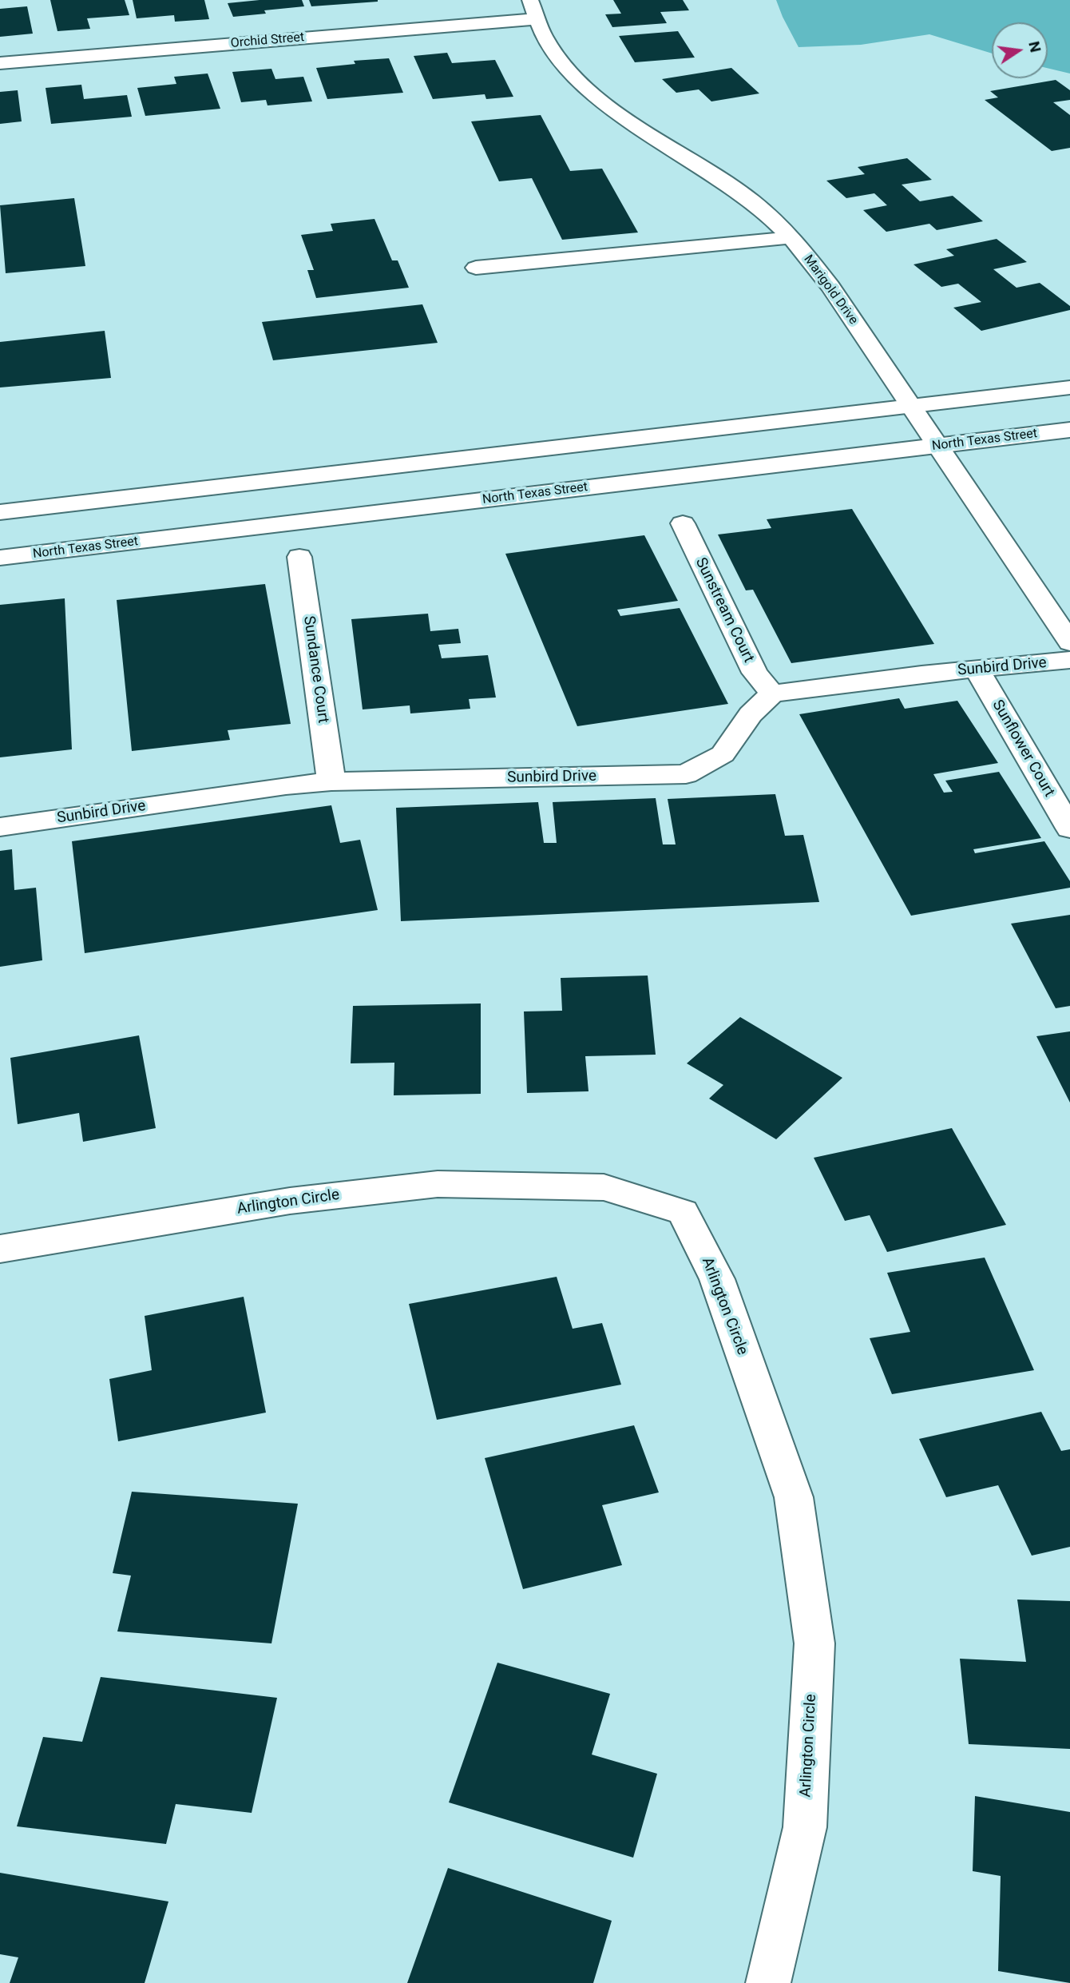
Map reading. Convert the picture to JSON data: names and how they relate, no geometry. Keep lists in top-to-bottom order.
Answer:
{
  "streets": {
    "street": [
      "Orchid Street",
      "Marigold Drive",
      "North Texas Street",
      "Sunstream Court",
      "Sunbird Drive",
      "Sundance Court",
      "Sunflower Court",
      "Arlington Circle"
    ]
  },
  "crossings": [
    ["Orchid Street", "Marigold Drive"],
    ["Marigold Drive", "North Texas Street"],
    ["Sunstream Court", "Sunbird Drive"],
    ["Sunbird Drive", "Sundance Court"],
    ["Sunbird Drive", "Sunflower Court"]
  ],
  "north": "right"
}
